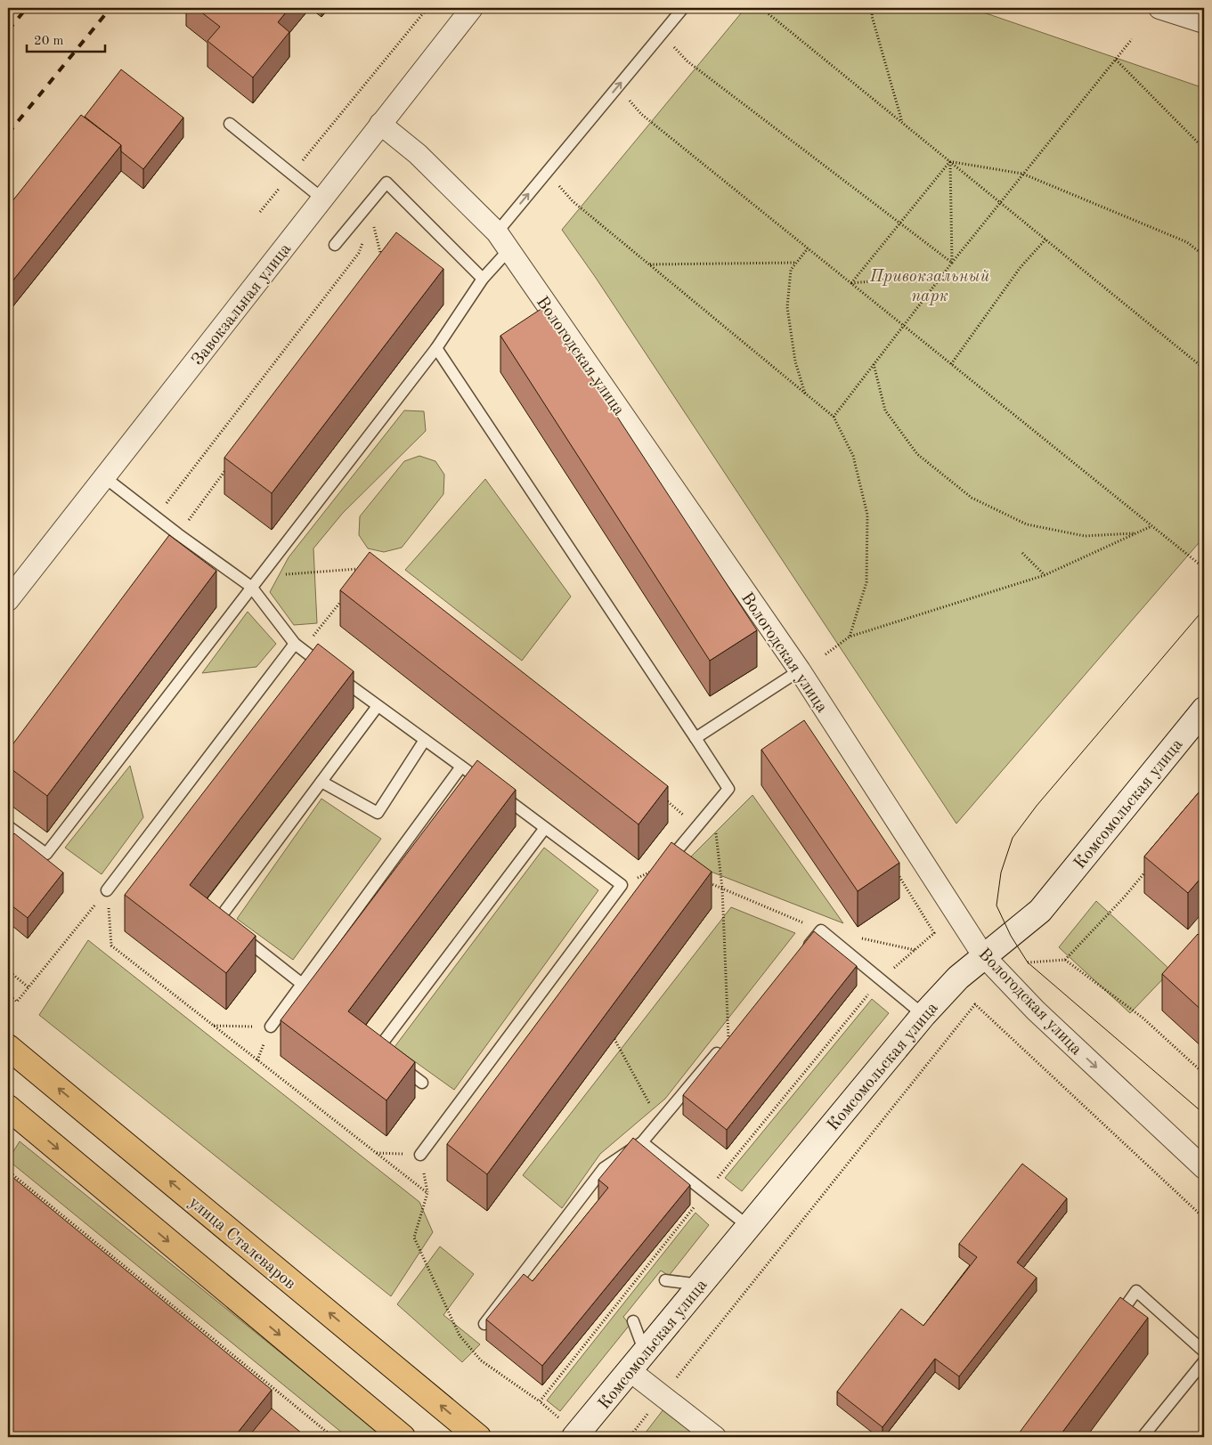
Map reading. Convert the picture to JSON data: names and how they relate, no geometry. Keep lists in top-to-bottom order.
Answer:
{
  "streets": {
    "main road": ["улица Сталеваров"],
    "street": ["Завокзальная улица", "Вологодская улица", "Комсомольская улица"]
  },
  "crossings": [
    ["Завокзальная улица", "Вологодская улица"],
    ["Вологодская улица", "Комсомольская улица"]
  ],
  "parks": ["Привокзальный парк"],
  "scale_bar": "20 m"
}
